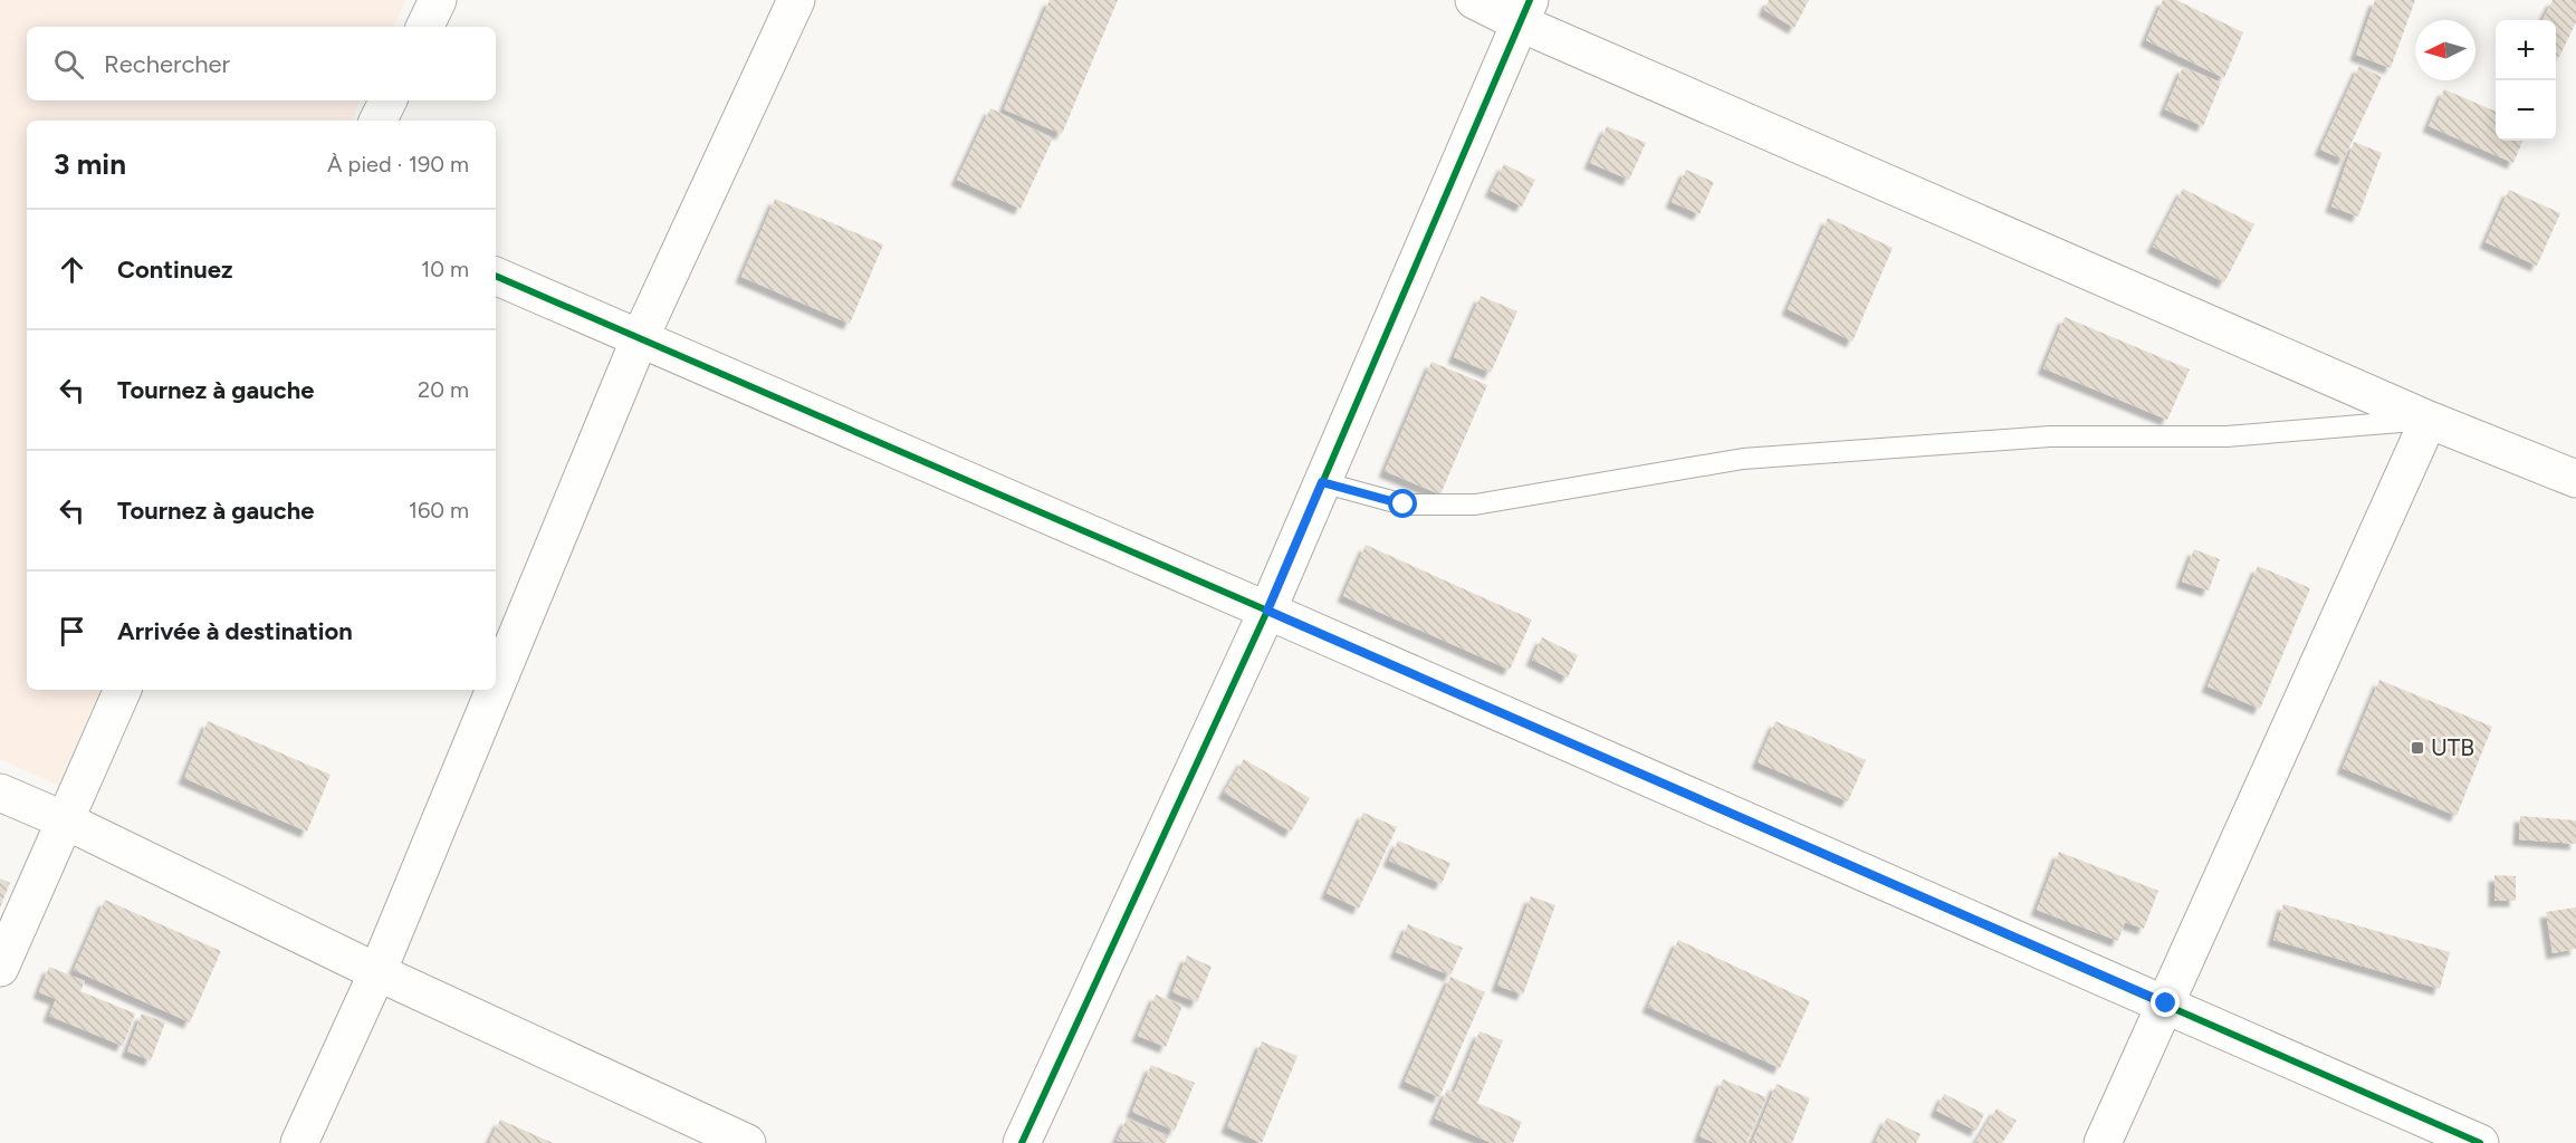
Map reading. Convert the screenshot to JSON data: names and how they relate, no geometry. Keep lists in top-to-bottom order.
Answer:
{
  "places": {
    "transit": ["UTB"]
  },
  "north": "left",
  "page": {
    "map_buttons": ["+", "−"],
    "search": "Rechercher",
    "heading": ["3 min", "À pied · 190 m"],
    "list": [
      ["Continuez", "10 m"],
      ["Tournez à gauche", "20 m"],
      ["Tournez à gauche", "160 m"],
      "Arrivée à destination"
    ]
  }
}
